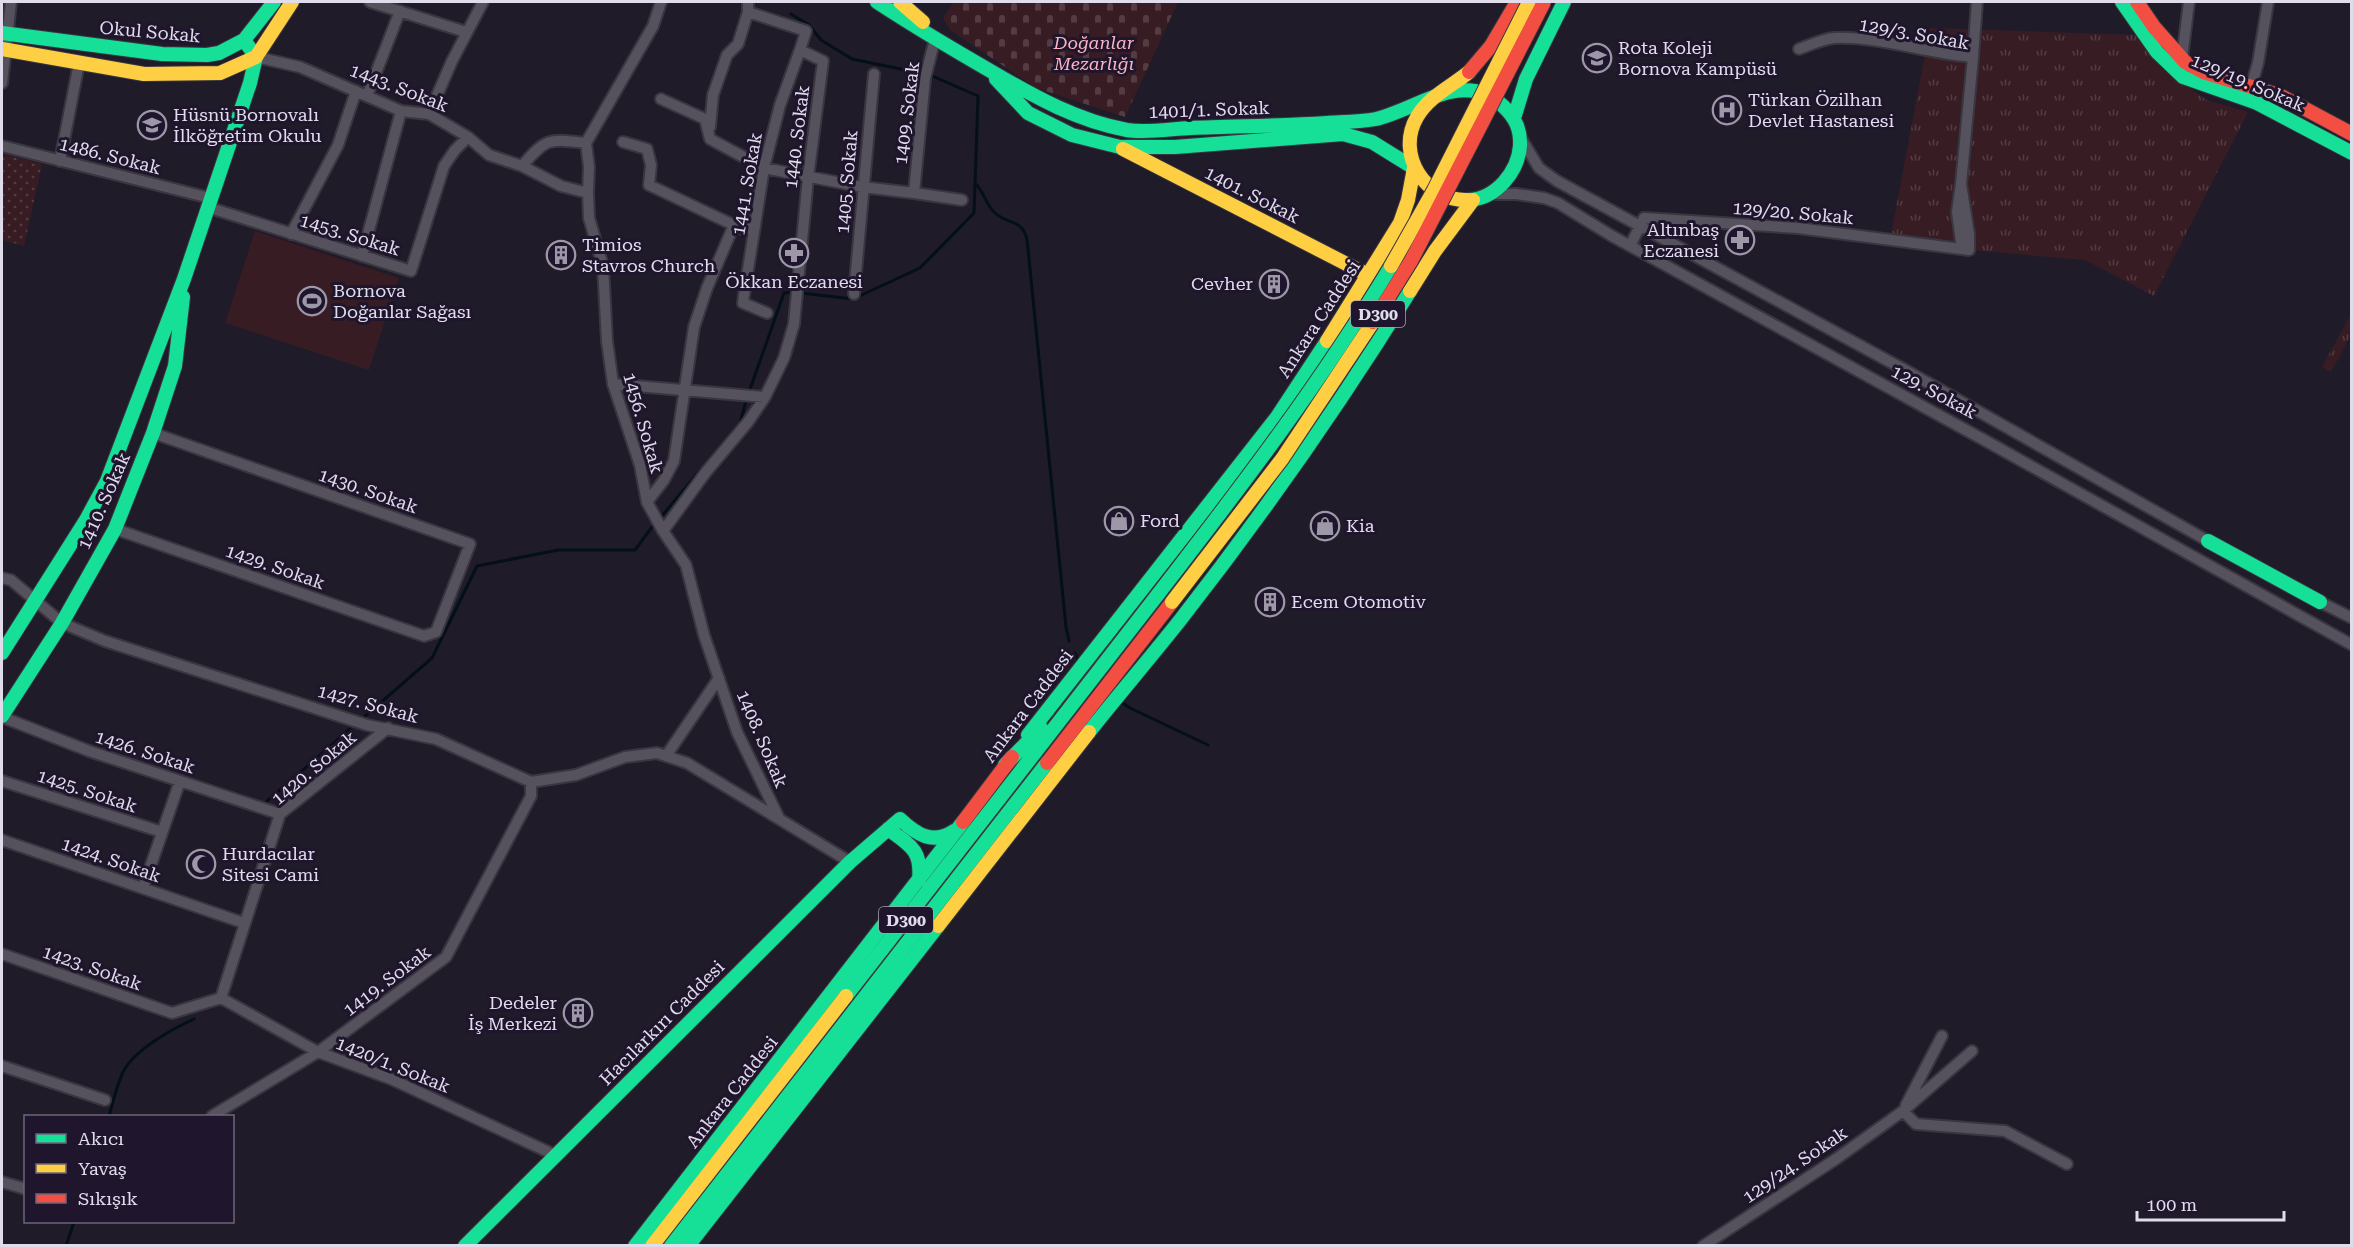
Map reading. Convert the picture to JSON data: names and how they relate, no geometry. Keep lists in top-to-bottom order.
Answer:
{
  "streets": {
    "main road": [
      "Okul Sokak",
      "129/19. Sokak",
      "1401/1. Sokak",
      "1401. Sokak",
      "D300",
      "Ankara Caddesi",
      "129. Sokak",
      "1410. Sokak",
      "Hacılarkırı Caddesi"
    ],
    "street": [
      "129/3. Sokak",
      "1443. Sokak",
      "1409. Sokak",
      "1440. Sokak",
      "1486. Sokak",
      "1405. Sokak",
      "1441. Sokak",
      "129/20. Sokak",
      "1453. Sokak",
      "1456. Sokak",
      "1430. Sokak",
      "1429. Sokak",
      "1427. Sokak",
      "1408. Sokak",
      "1426. Sokak",
      "1420. Sokak",
      "1425. Sokak",
      "1424. Sokak",
      "1423. Sokak",
      "1419. Sokak",
      "1420/1. Sokak",
      "129/24. Sokak"
    ]
  },
  "crossings": [
    ["Okul Sokak", "1443. Sokak"],
    ["Okul Sokak", "1410. Sokak"],
    ["129/3. Sokak", "129/20. Sokak"],
    ["1443. Sokak", "1453. Sokak"],
    ["1443. Sokak", "1456. Sokak"],
    ["1443. Sokak", "1410. Sokak"],
    ["1401/1. Sokak", "1409. Sokak"],
    ["1401/1. Sokak", "1401. Sokak"],
    ["1401/1. Sokak", "Ankara Caddesi"],
    ["1401/1. Sokak", "129. Sokak"],
    ["1409. Sokak", "1440. Sokak"],
    ["1409. Sokak", "1405. Sokak"],
    ["1409. Sokak", "1441. Sokak"],
    ["1440. Sokak", "1441. Sokak"],
    ["1440. Sokak", "1456. Sokak"],
    ["1486. Sokak", "1453. Sokak"],
    ["1486. Sokak", "1410. Sokak"],
    ["1401. Sokak", "Ankara Caddesi"],
    ["129/20. Sokak", "129. Sokak"],
    ["1453. Sokak", "1410. Sokak"],
    ["Ankara Caddesi", "129. Sokak"],
    ["Ankara Caddesi", "Hacılarkırı Caddesi"],
    ["1456. Sokak", "1408. Sokak"],
    ["1430. Sokak", "1410. Sokak"],
    ["1430. Sokak", "1429. Sokak"],
    ["1410. Sokak", "1429. Sokak"],
    ["1410. Sokak", "1427. Sokak"],
    ["1410. Sokak", "1426. Sokak"],
    ["1427. Sokak", "1420. Sokak"],
    ["1427. Sokak", "1419. Sokak"],
    ["1408. Sokak", "Hacılarkırı Caddesi"],
    ["1426. Sokak", "1420. Sokak"],
    ["1420. Sokak", "1424. Sokak"],
    ["1420. Sokak", "1423. Sokak"],
    ["1420. Sokak", "1420/1. Sokak"],
    ["1423. Sokak", "1420/1. Sokak"],
    ["1419. Sokak", "1420/1. Sokak"],
    ["Hacılarkırı Caddesi", "1420/1. Sokak"]
  ],
  "parks": ["Doğanlar Mezarlığı"],
  "places": {
    "school or university": ["Rota Koleji Bornova Kampüsü", "Hüsnü Bornovalı İlköğretim Okulu"],
    "hospital": ["Türkan Özilhan Devlet Hastanesi"],
    "pharmacy": ["Altınbaş Eczanesi", "Ökkan Eczanesi"],
    "building": [
      "Timios Stavros Church",
      "Cevher",
      "Ecem Otomotiv",
      "Dedeler İş Merkezi"
    ],
    "sports": ["Bornova Doğanlar Sağası"],
    "shop": ["Ford", "Kia"],
    "mosque": ["Hurdacılar Sitesi Cami"]
  },
  "legend": ["Akıcı", "Yavaş", "Sıkışık"],
  "scale_bar": "100 m"
}
